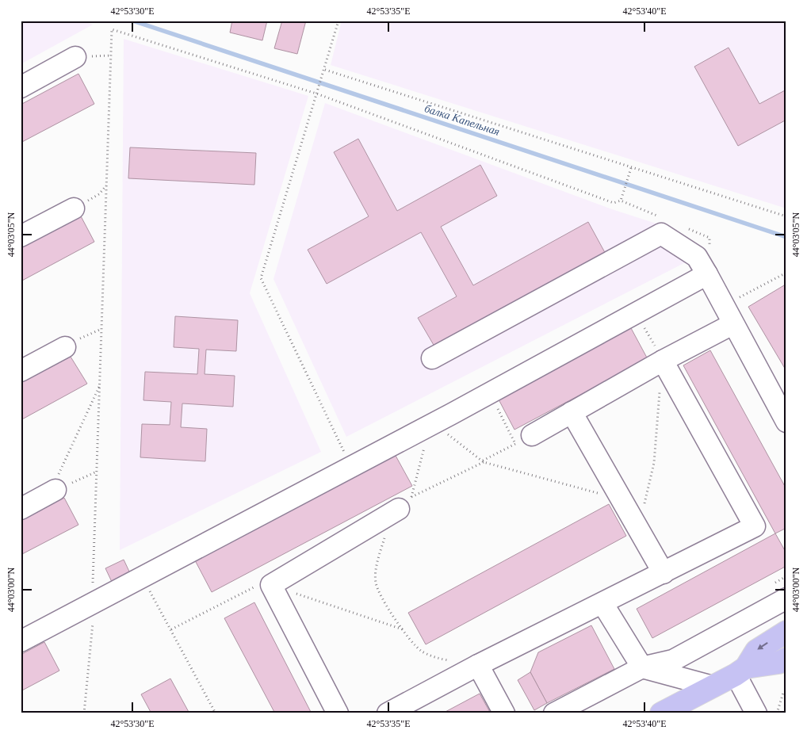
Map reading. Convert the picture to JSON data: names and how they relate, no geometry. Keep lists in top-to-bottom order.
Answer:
{
  "water": ["балка Капельная"],
  "coordinates": [
    "42°53'30\"E",
    "42°53'35\"E",
    "42°53'40\"E",
    "44°03'05\"N",
    "44°03'00\"N"
  ]
}
